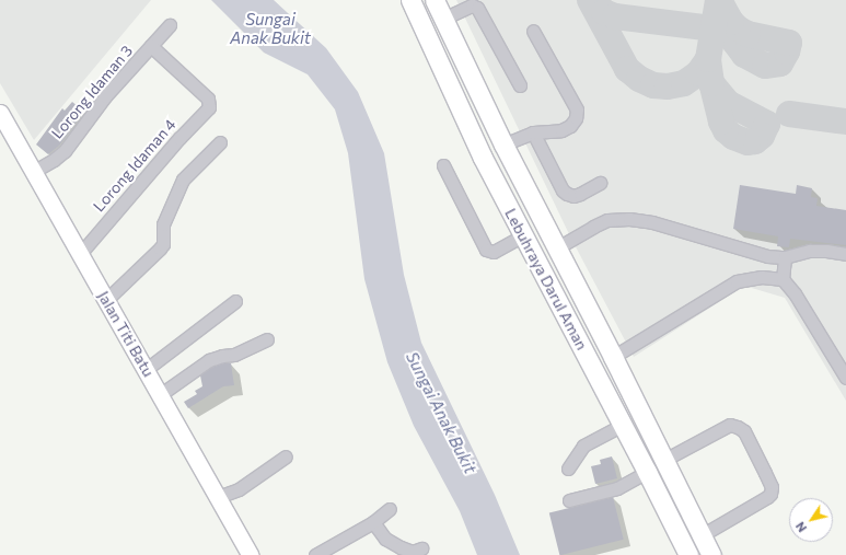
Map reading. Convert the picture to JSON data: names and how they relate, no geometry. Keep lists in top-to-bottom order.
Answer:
{
  "streets": {
    "highway": ["Lebuhraya Darul Aman"],
    "main road": ["Jalan Titi Batu"],
    "street": ["Lorong Idaman 3", "Lorong Idaman 4"]
  },
  "crossings": [
    ["Lorong Idaman 3", "Lorong Idaman 4"],
    ["Lorong Idaman 3", "Jalan Titi Batu"],
    ["Lorong Idaman 4", "Jalan Titi Batu"]
  ],
  "water": ["Sungai Anak Bukit"],
  "north": "bottom left"
}
